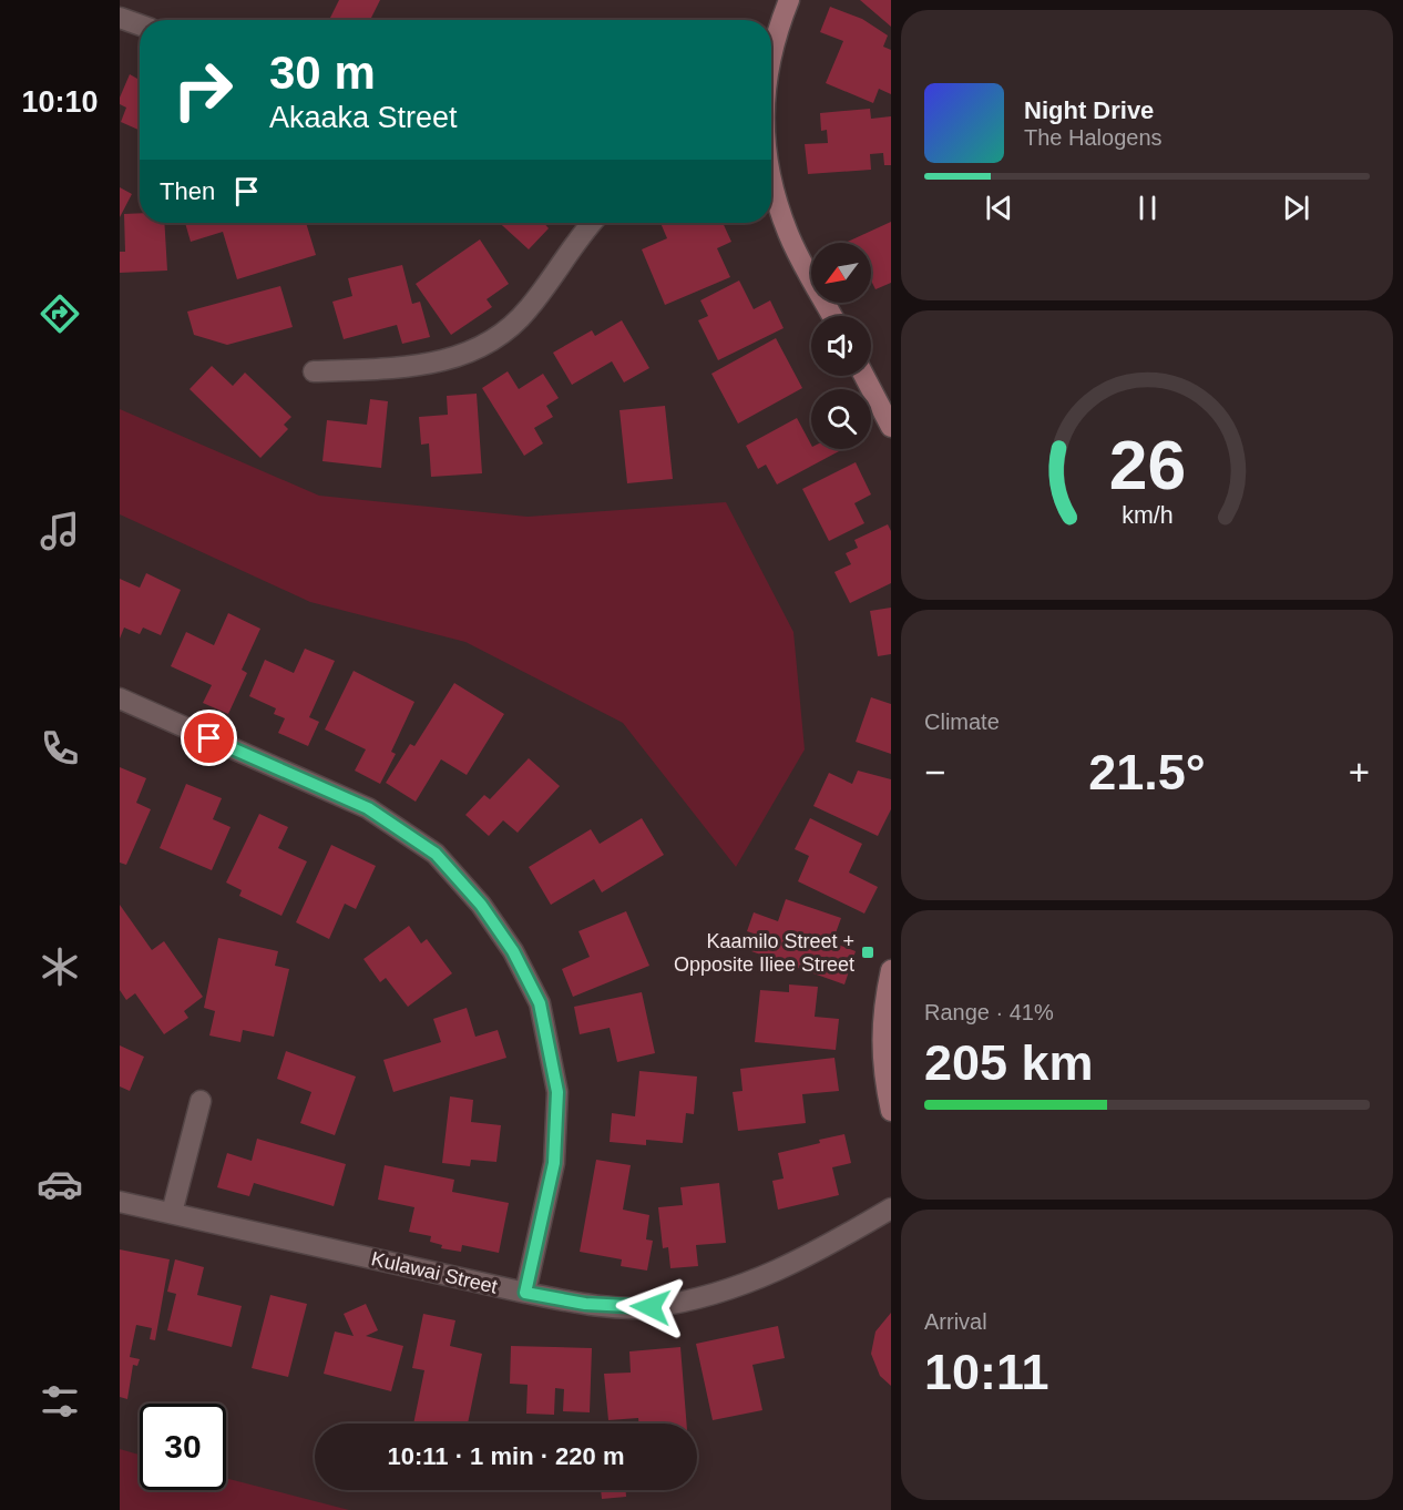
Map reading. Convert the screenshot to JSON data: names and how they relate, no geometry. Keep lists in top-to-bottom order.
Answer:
{
  "streets": {
    "street": ["Kulawai Street"]
  },
  "places": {
    "transit": ["Kaamilo Street + Opposite Iliee Street"]
  },
  "north": "bottom left",
  "page": {
    "tabs": "10:10",
    "turn": ["30 m", "Akaaka Street"],
    "song": ["Night Drive", "The Halogens"],
    "then": "Then",
    "tile": [
      "Climate",
      ["Range · 41%", "205 km"],
      ["Arrival", "10:11"]
    ],
    "heat": ["−", "21.5°", "+"],
    "limit": "30",
    "trip": "10:11 · 1 min · 220 m",
    "gauge": ["26", "km/h"]
  }
}
